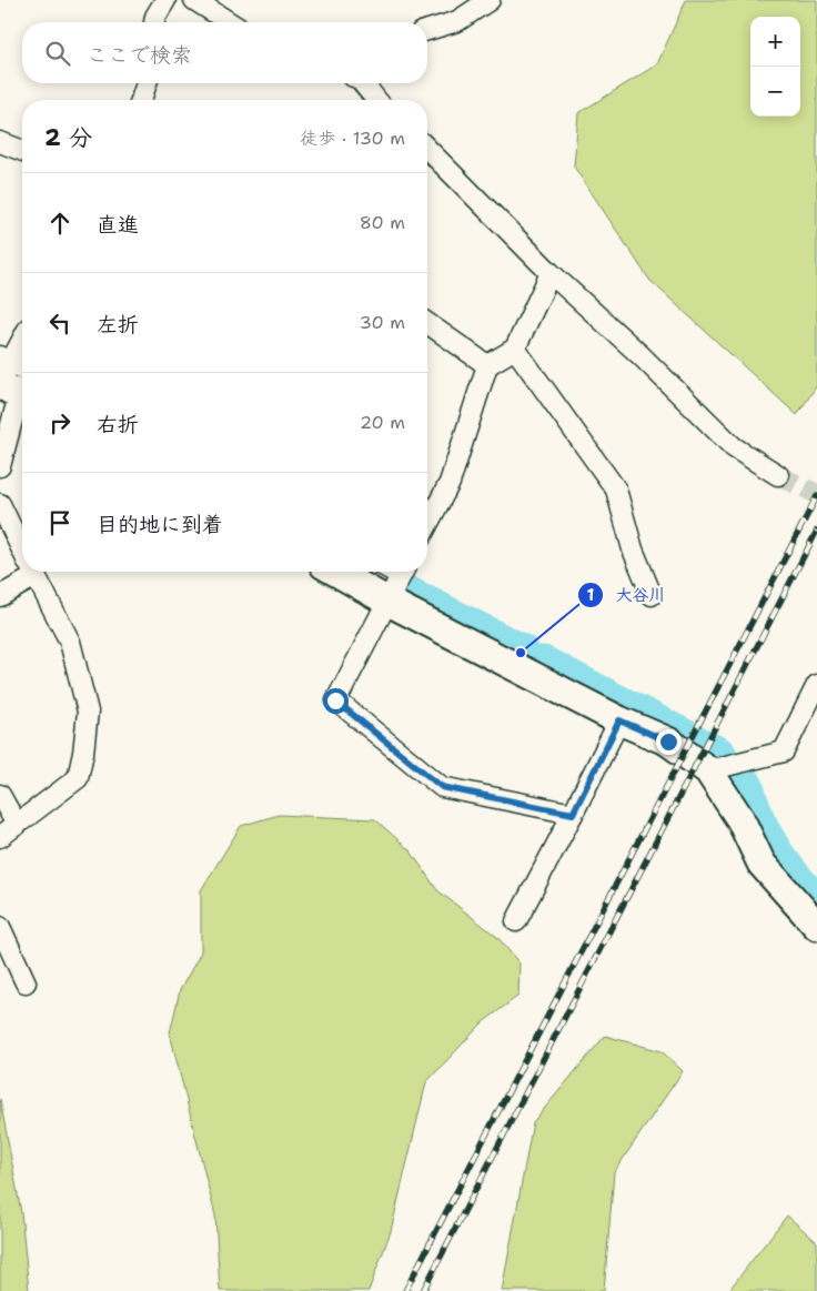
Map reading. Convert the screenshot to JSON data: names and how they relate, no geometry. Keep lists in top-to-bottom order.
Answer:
{
  "places": ["大谷川"],
  "page": {
    "map_buttons": ["+", "−"],
    "search": "ここで検索",
    "heading": ["2 分", "徒歩 · 130 m"],
    "list": [
      ["直進", "80 m"],
      ["左折", "30 m"],
      ["右折", "20 m"],
      "目的地に到着"
    ]
  }
}
